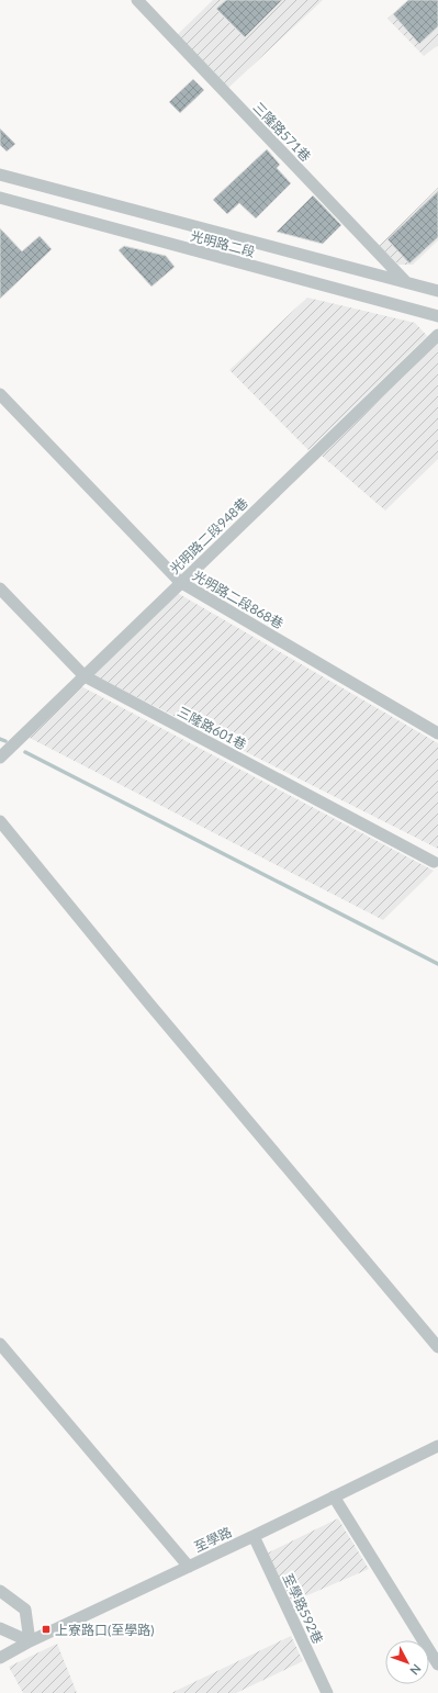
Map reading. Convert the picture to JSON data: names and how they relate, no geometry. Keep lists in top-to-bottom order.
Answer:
{
  "streets": {
    "street": [
      "三隆路571巷",
      "光明路二段",
      "光明路二段948巷",
      "光明路二段868巷",
      "三隆路601巷",
      "至學路",
      "至學路592巷"
    ]
  },
  "crossings": [
    ["三隆路571巷", "光明路二段"],
    ["光明路二段948巷", "光明路二段868巷"],
    ["光明路二段948巷", "三隆路601巷"],
    ["至學路", "至學路592巷"]
  ],
  "places": {
    "transit": ["上寮路口(至學路)"]
  },
  "north": "bottom right"
}
